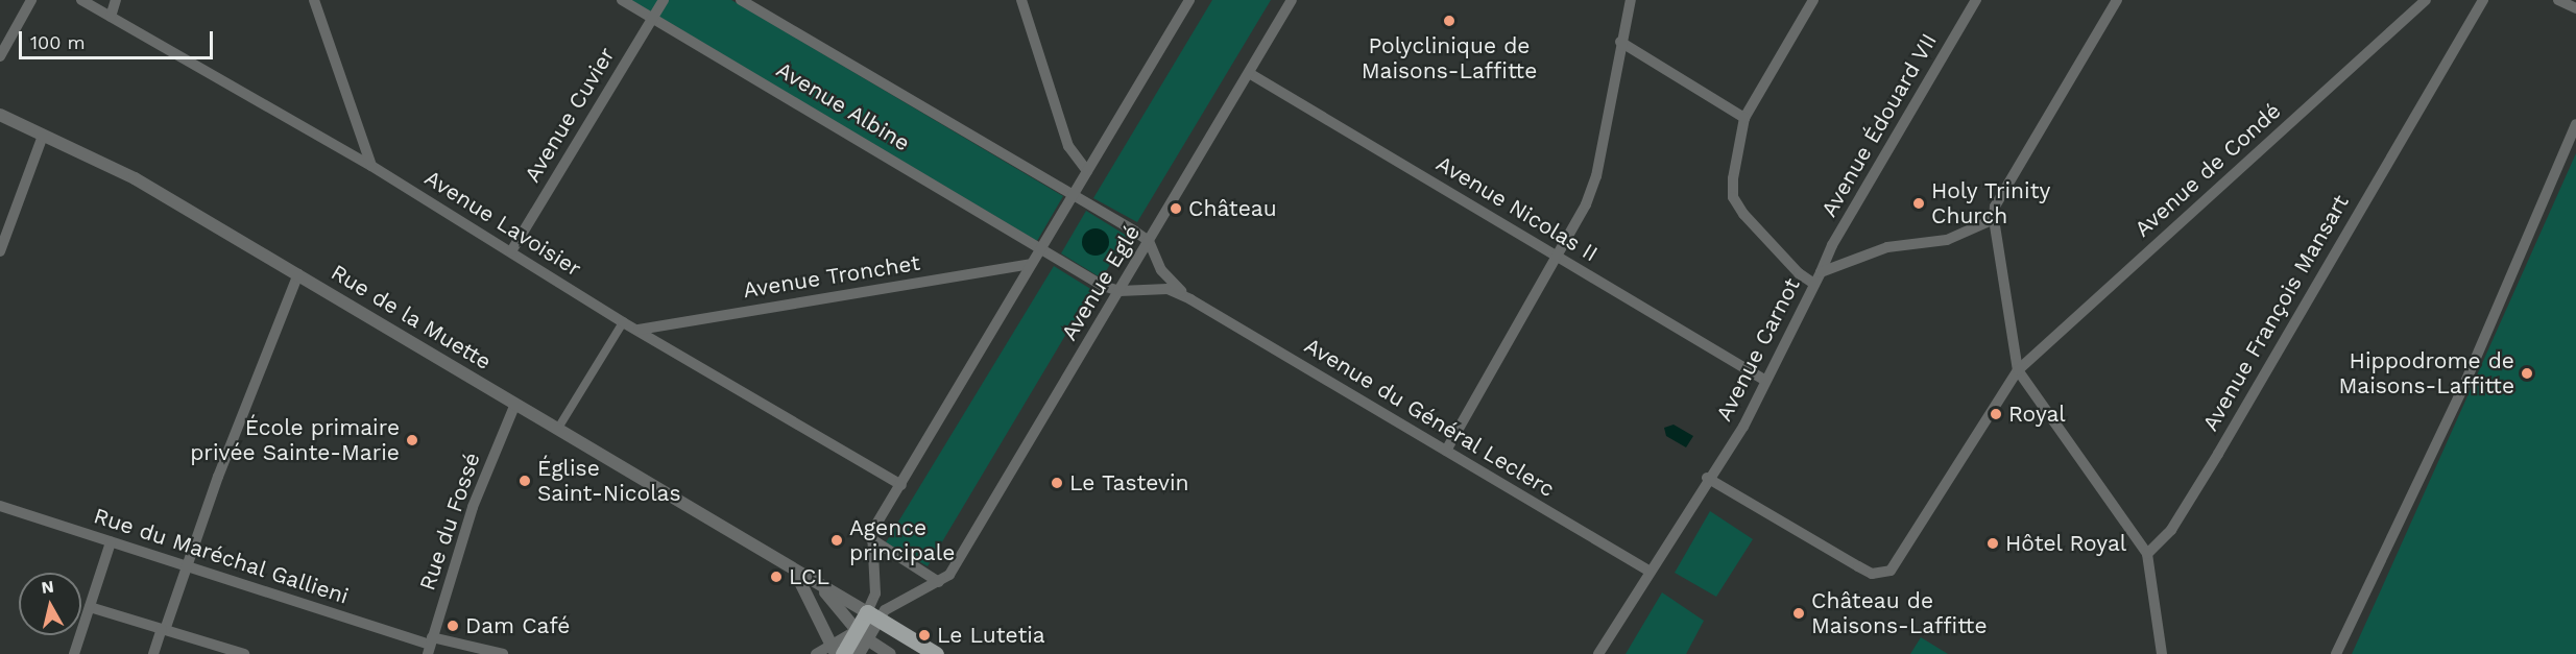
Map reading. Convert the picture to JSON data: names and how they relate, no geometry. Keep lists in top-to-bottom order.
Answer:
{
  "streets": {
    "street": [
      "Avenue Albine",
      "Avenue Cuvier",
      "Avenue Édouard VII",
      "Avenue de Condé",
      "Avenue Nicolas II",
      "Avenue Lavoisier",
      "Avenue Tronchet",
      "Avenue Eglé",
      "Avenue François Mansart",
      "Rue de la Muette",
      "Avenue Carnot",
      "Avenue du Général Leclerc",
      "Rue du Fossé",
      "Rue du Maréchal Gallieni"
    ]
  },
  "crossings": [
    ["Avenue Albine", "Avenue Cuvier"],
    ["Avenue Albine", "Avenue du Général Leclerc"],
    ["Avenue Cuvier", "Avenue Lavoisier"],
    ["Avenue Édouard VII", "Avenue Carnot"],
    ["Avenue de Condé", "Avenue Carnot"],
    ["Avenue Nicolas II", "Avenue Eglé"],
    ["Avenue Nicolas II", "Avenue Carnot"],
    ["Avenue Lavoisier", "Avenue Tronchet"],
    ["Avenue Eglé", "Rue de la Muette"],
    ["Avenue Eglé", "Avenue du Général Leclerc"],
    ["Rue de la Muette", "Rue du Fossé"],
    ["Avenue Carnot", "Avenue du Général Leclerc"],
    ["Rue du Fossé", "Rue du Maréchal Gallieni"]
  ],
  "places": [
    "Polyclinique de Maisons-Laffitte",
    "Holy Trinity Church",
    "Château",
    "Hippodrome de Maisons-Laffitte",
    "Royal",
    "École primaire privée Sainte-Marie",
    "Église Saint-Nicolas",
    "Le Tastevin",
    "Agence principale",
    "Hôtel Royal",
    "LCL",
    "Château de Maisons-Laffitte",
    "Dam Café",
    "Le Lutetia"
  ],
  "scale_bar": "100 m",
  "north": "top"
}
